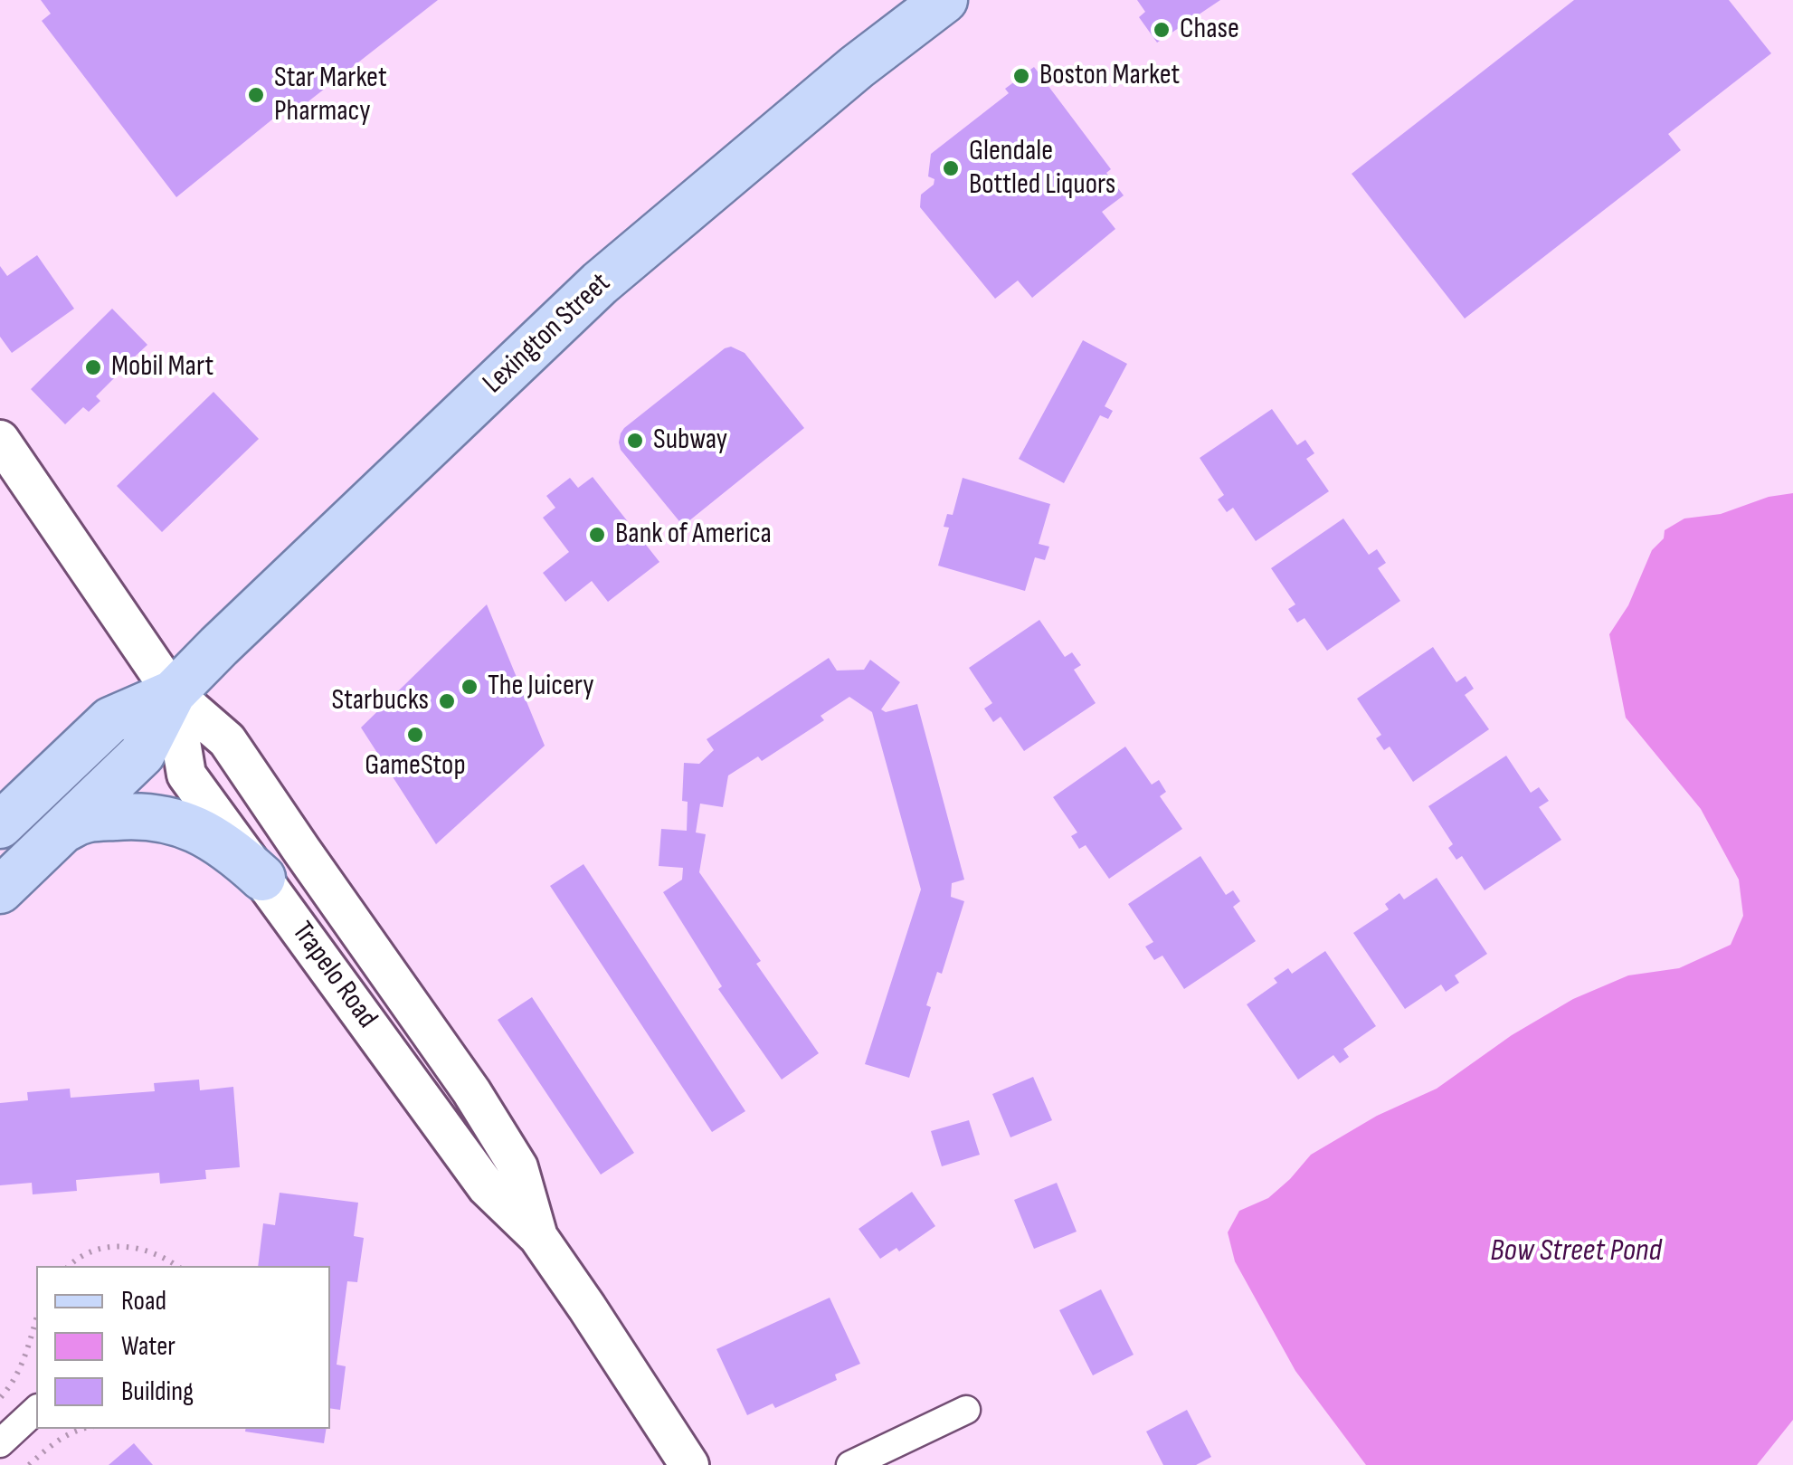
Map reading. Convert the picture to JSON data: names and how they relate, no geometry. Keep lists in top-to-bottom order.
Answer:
{
  "streets": {
    "main road": ["Lexington Street", "Trapelo Road"]
  },
  "crossings": [
    ["Lexington Street", "Trapelo Road"]
  ],
  "water": ["Bow Street Pond"],
  "places": [
    "Chase",
    "Boston Market",
    "Star Market Pharmacy",
    "Glendale Bottled Liquors",
    "Mobil Mart",
    "Subway",
    "Bank of America",
    "The Juicery",
    "Starbucks",
    "GameStop"
  ],
  "legend": ["Road", "Water", "Building"]
}
